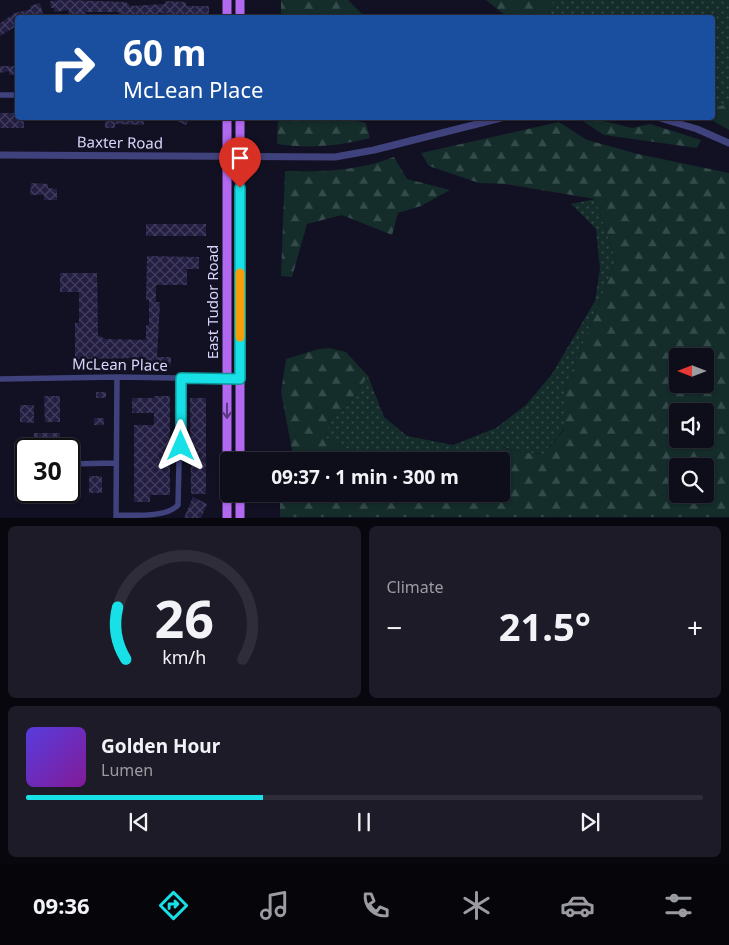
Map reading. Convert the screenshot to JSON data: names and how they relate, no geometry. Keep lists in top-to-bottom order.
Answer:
{
  "streets": {
    "main road": ["East Tudor Road"],
    "street": ["Baxter Road", "McLean Place"]
  },
  "crossings": [
    ["Baxter Road", "East Tudor Road"],
    ["East Tudor Road", "McLean Place"]
  ],
  "north": "left",
  "page": {
    "turn": ["60 m", "McLean Place"],
    "limit": "30",
    "trip": "09:37 · 1 min · 300 m",
    "tile": "Climate",
    "heat": ["−", "21.5°", "+"],
    "song": ["Golden Hour", "Lumen"],
    "tabs": "09:36",
    "gauge": ["26", "km/h"]
  }
}
